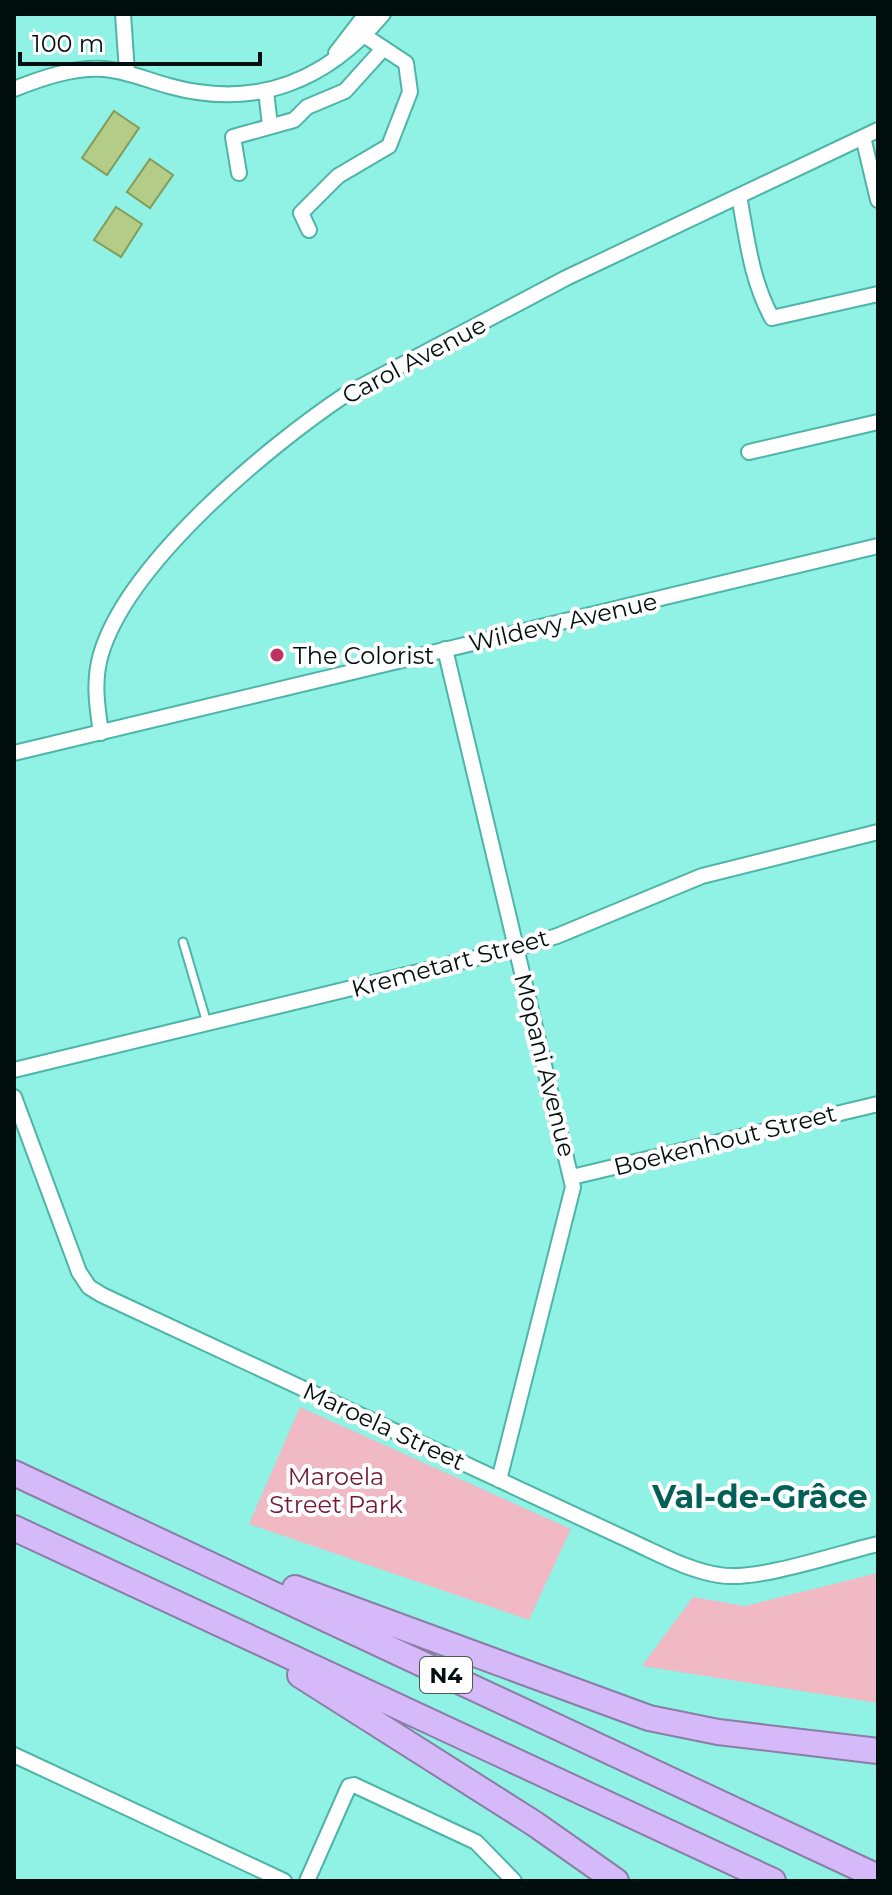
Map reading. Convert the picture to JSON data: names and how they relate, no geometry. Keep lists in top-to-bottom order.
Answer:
{
  "streets": {
    "highway": ["N4"],
    "street": [
      "Carol Avenue",
      "Wildevy Avenue",
      "Kremetart Street",
      "Mopani Avenue",
      "Boekenhout Street",
      "Maroela Street"
    ]
  },
  "crossings": [
    ["Carol Avenue", "Wildevy Avenue"],
    ["Wildevy Avenue", "Mopani Avenue"],
    ["Kremetart Street", "Mopani Avenue"],
    ["Mopani Avenue", "Boekenhout Street"],
    ["Mopani Avenue", "Maroela Street"]
  ],
  "districts": ["Val-de-Grâce"],
  "parks": ["Maroela Street Park"],
  "places": ["The Colorist"],
  "scale_bar": "100 m"
}
